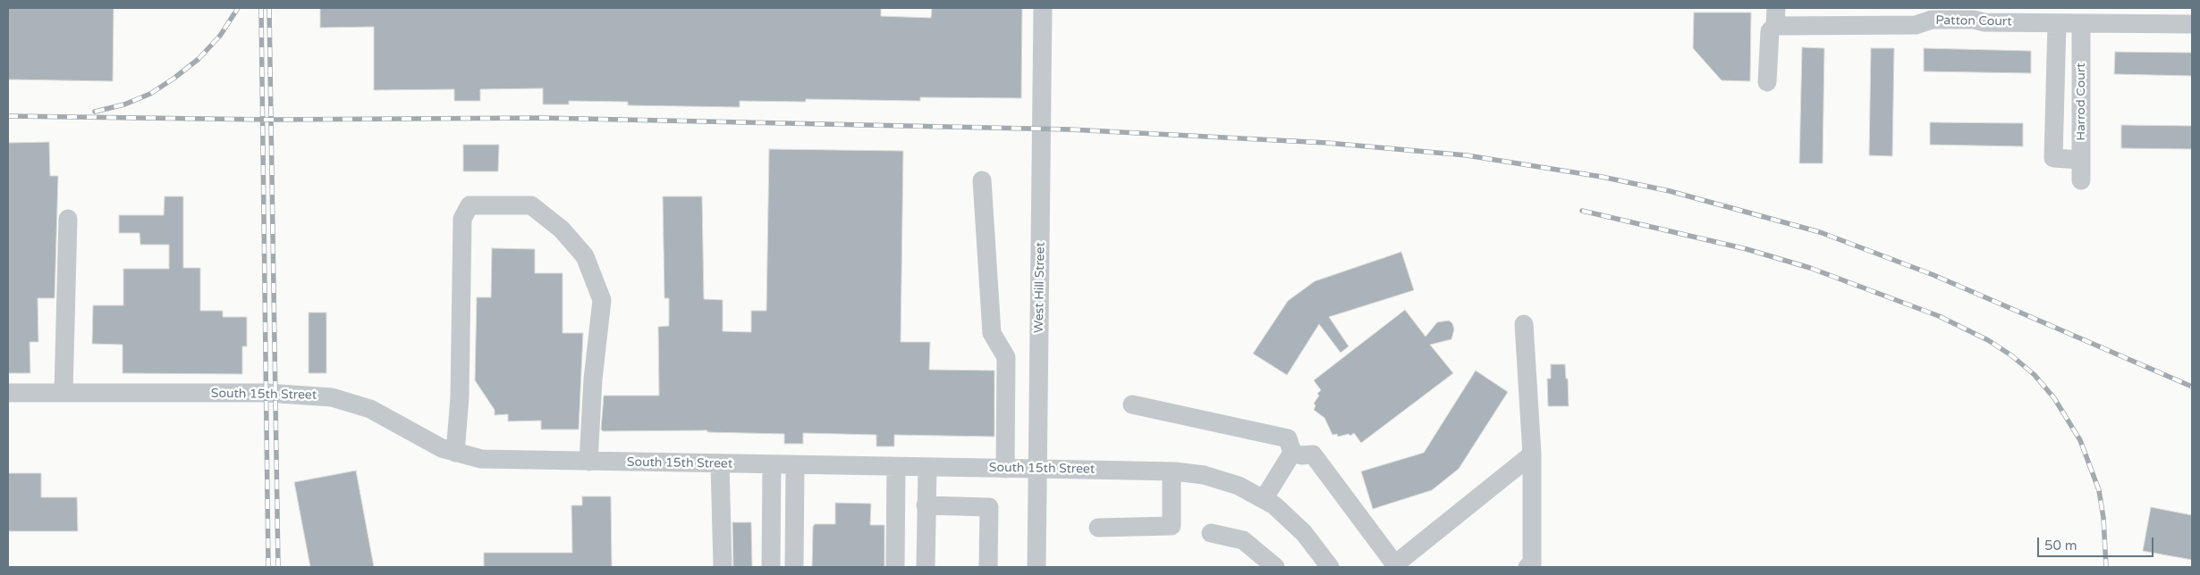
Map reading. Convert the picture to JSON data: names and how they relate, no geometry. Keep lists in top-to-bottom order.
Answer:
{
  "streets": {
    "street": [
      "Patton Court",
      "Harrod Court",
      "West Hill Street",
      "South 15th Street"
    ]
  },
  "crossings": [
    ["Patton Court", "Harrod Court"],
    ["West Hill Street", "South 15th Street"]
  ],
  "scale_bar": "50 m"
}
